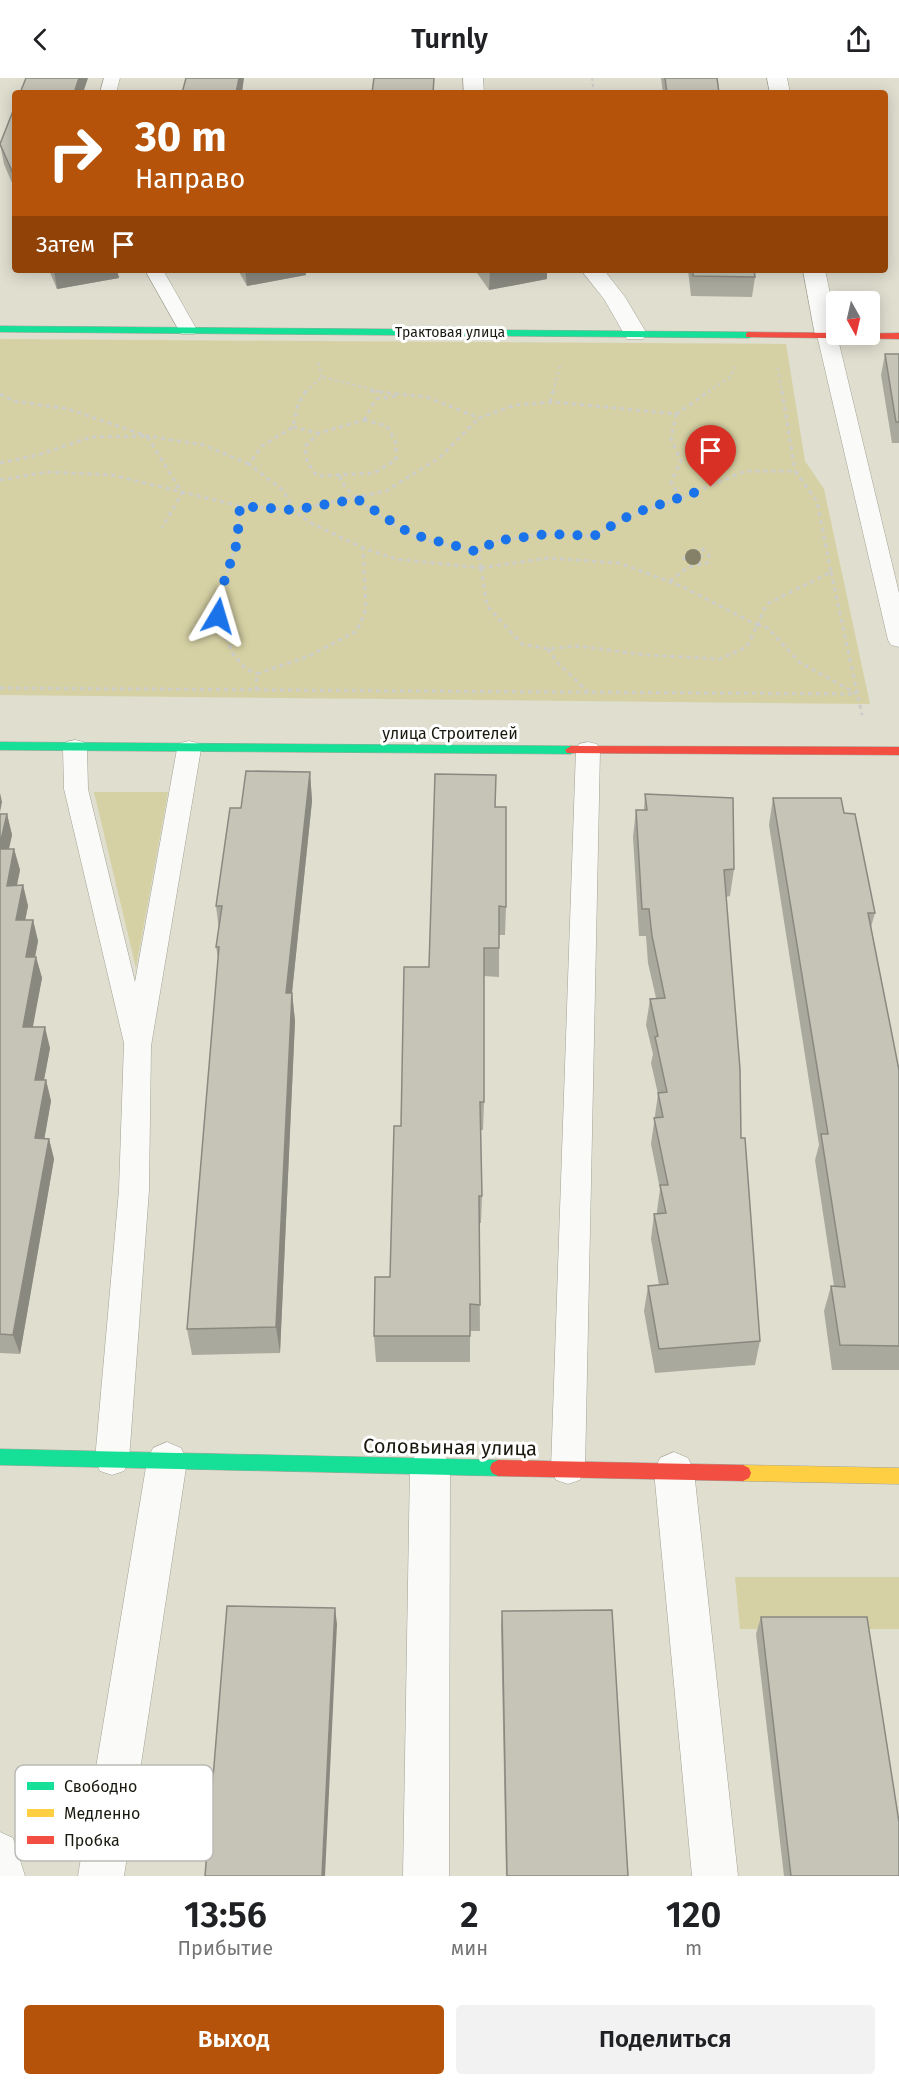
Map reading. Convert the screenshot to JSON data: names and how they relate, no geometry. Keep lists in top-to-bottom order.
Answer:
{
  "streets": {
    "street": ["Трактовая улица", "улица Строителей", "Соловьиная улица"]
  },
  "legend": ["Свободно", "Медленно", "Пробка"],
  "north": "bottom",
  "page": {
    "header": "Turnly",
    "turn": ["30 m", "Направо"],
    "then": "Затем",
    "eta": [
      "13:56",
      "Прибытие",
      "2",
      "мин",
      "120",
      "m"
    ],
    "buttons": ["Выход", "Поделиться"]
  }
}
